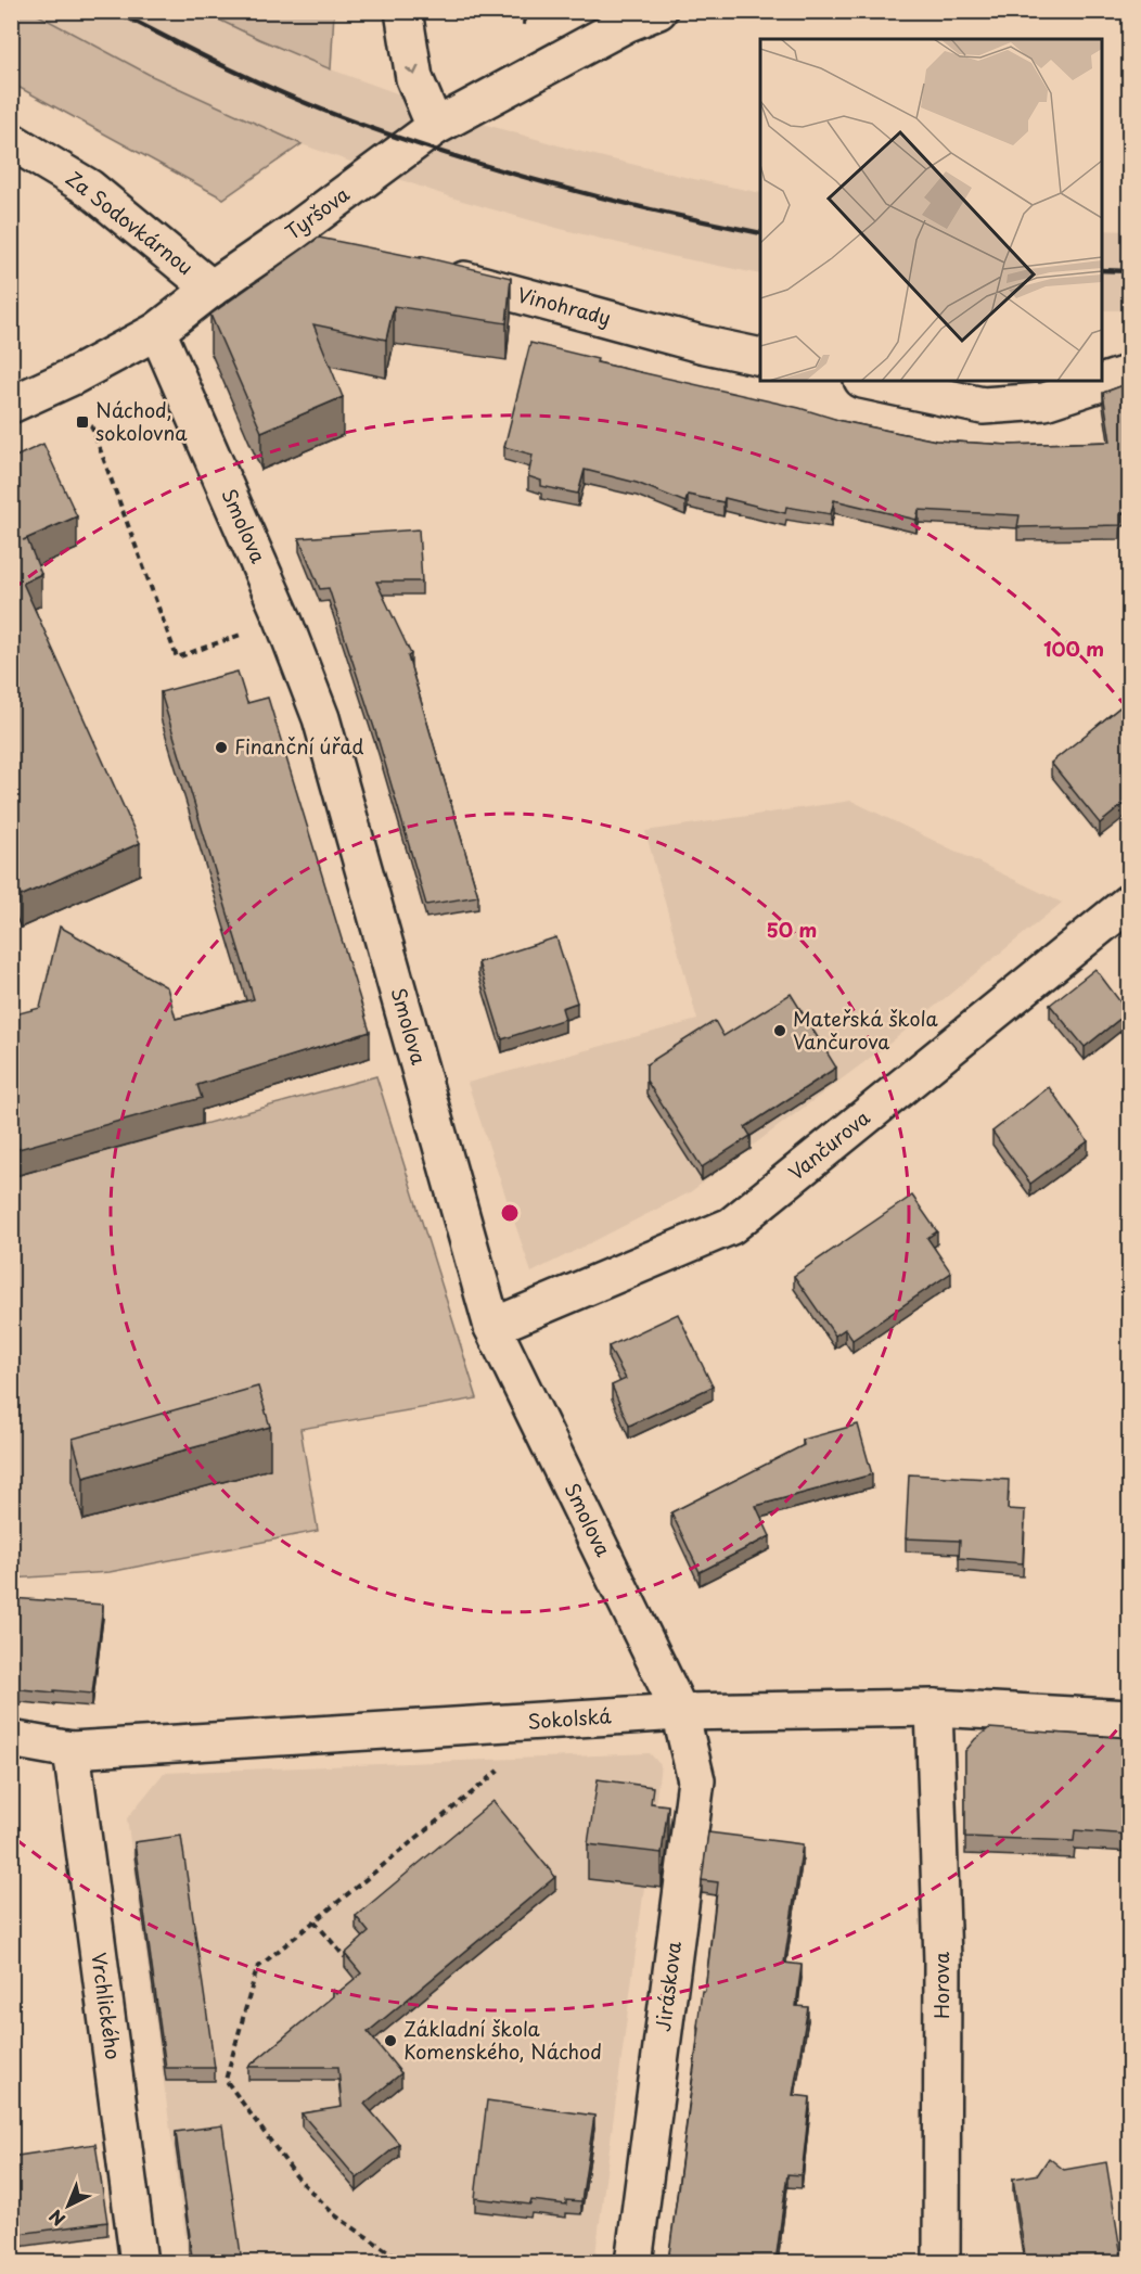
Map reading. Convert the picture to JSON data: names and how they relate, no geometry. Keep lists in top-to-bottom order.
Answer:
{
  "streets": {
    "street": [
      "Tyršova",
      "Za Sodovkárnou",
      "Vinohrady",
      "Smolova",
      "Vančurova",
      "Sokolská",
      "Horova",
      "Jiráskova",
      "Vrchlického"
    ]
  },
  "crossings": [
    ["Tyršova", "Za Sodovkárnou"],
    ["Tyršova", "Smolova"],
    ["Smolova", "Vančurova"],
    ["Smolova", "Sokolská"],
    ["Smolova", "Jiráskova"],
    ["Sokolská", "Horova"],
    ["Sokolská", "Jiráskova"],
    ["Sokolská", "Vrchlického"]
  ],
  "places": {
    "transit": ["Náchod, sokolovna"],
    "other": ["Finanční úřad", "Mateřská škola Vančurova", "Základní škola Komenského, Náchod"]
  },
  "north": "bottom left",
  "rings": ["100 m", "50 m"]
}
